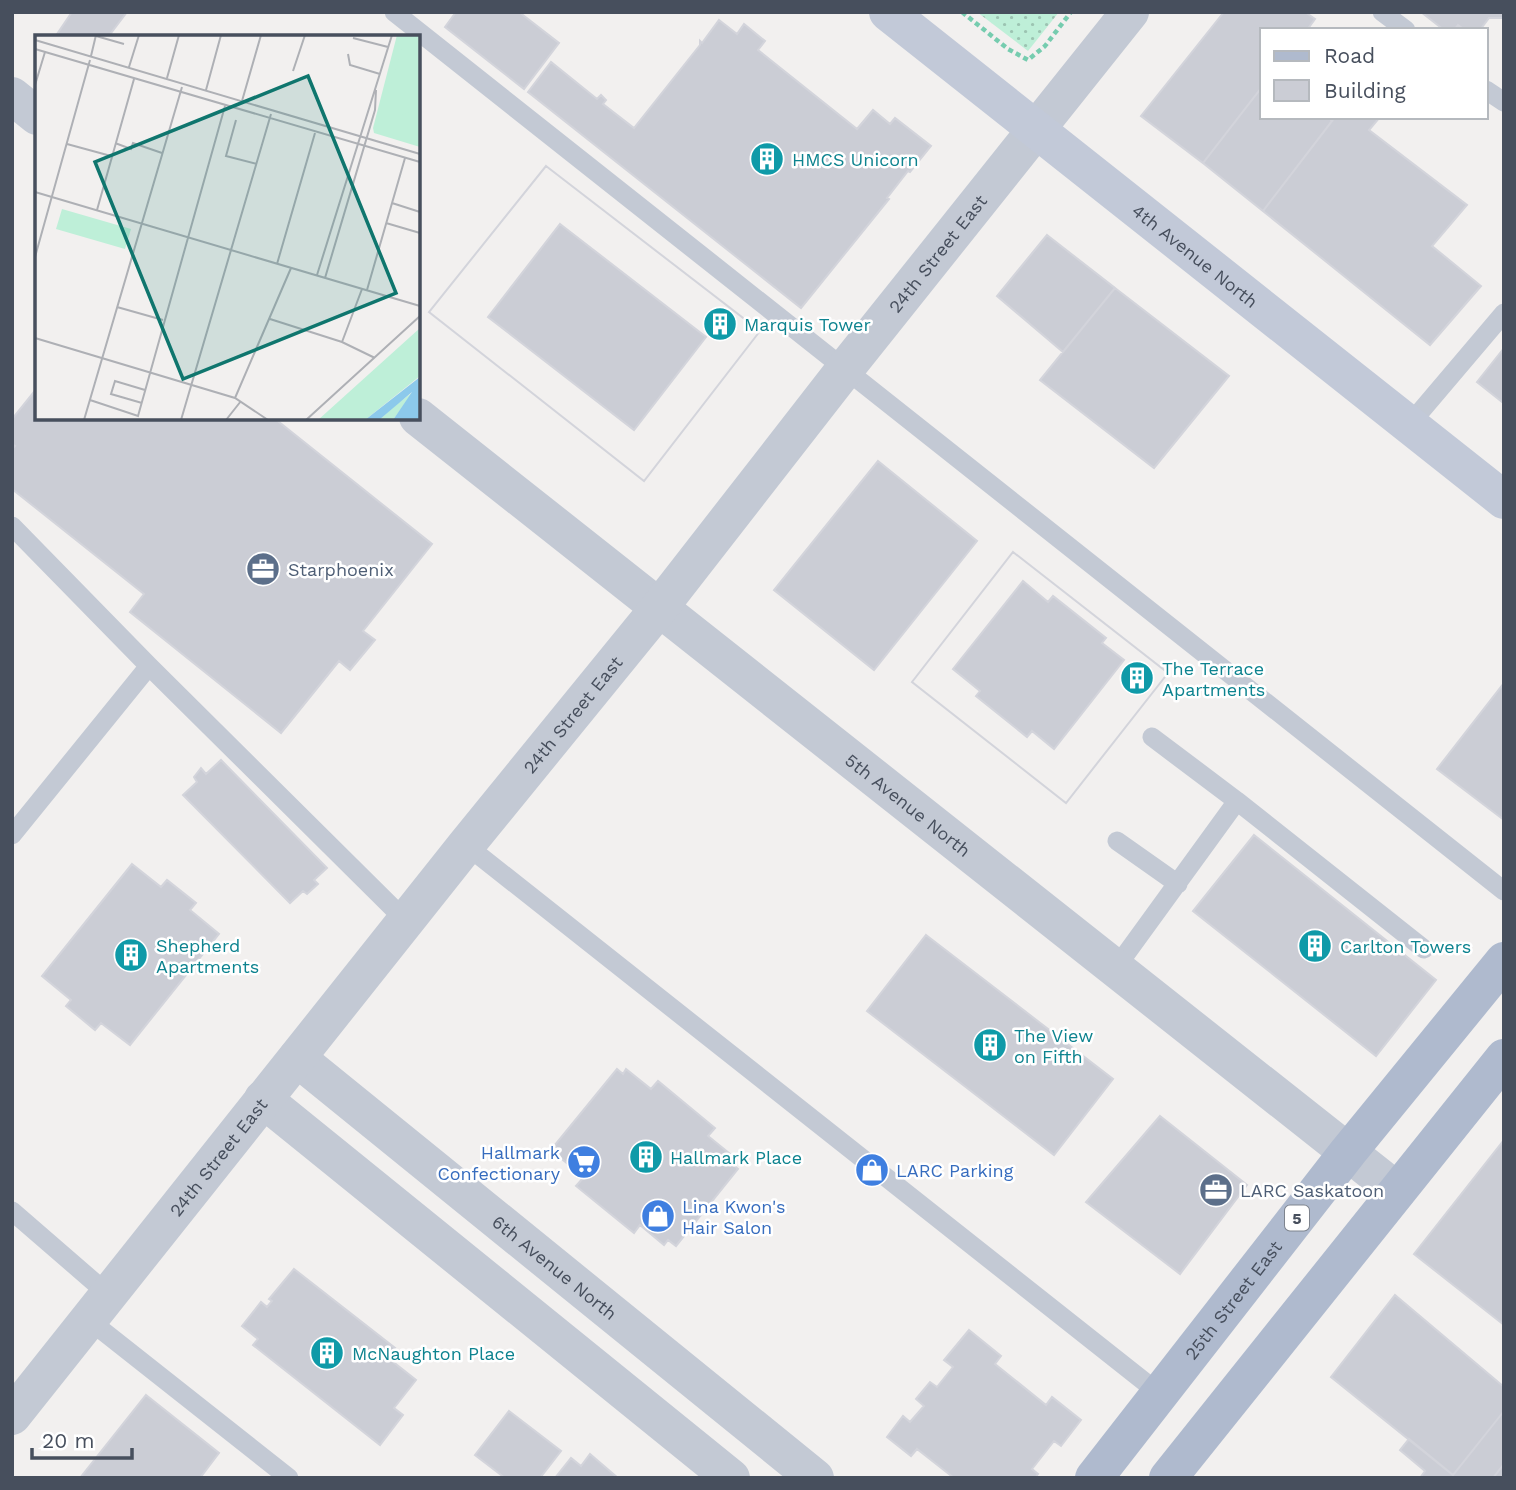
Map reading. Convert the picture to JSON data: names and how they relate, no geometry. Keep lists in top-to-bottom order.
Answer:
{
  "streets": {
    "main road": ["4th Avenue North", "5", "25th Street East"],
    "street": ["24th Street East", "5th Avenue North", "6th Avenue North"]
  },
  "crossings": [
    ["24th Street East", "4th Avenue North"],
    ["24th Street East", "5th Avenue North"],
    ["24th Street East", "6th Avenue North"],
    ["5th Avenue North", "25th Street East"]
  ],
  "places": {
    "building": [
      "HMCS Unicorn",
      "Marquis Tower",
      "The Terrace Apartments",
      "Carlton Towers",
      "Shepherd Apartments",
      "The View on Fifth",
      "Hallmark Place",
      "McNaughton Place"
    ],
    "office": ["Starphoenix", "LARC Saskatoon"],
    "supermarket": ["Hallmark Confectionary"],
    "shop": ["LARC Parking", "Lina Kwon's Hair Salon"]
  },
  "legend": ["Road", "Building"],
  "scale_bar": "20 m"
}
